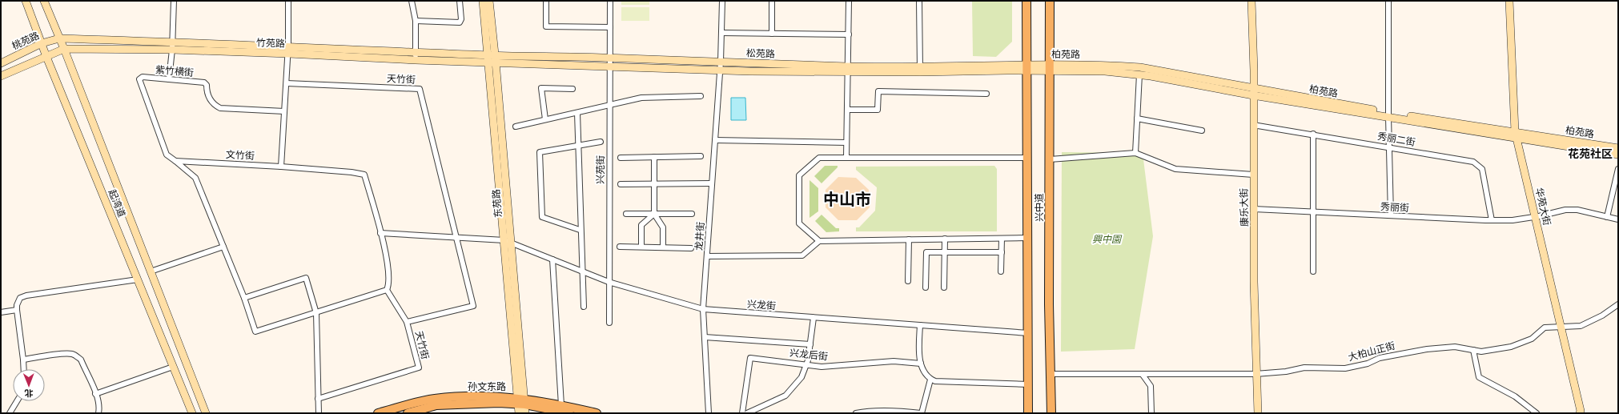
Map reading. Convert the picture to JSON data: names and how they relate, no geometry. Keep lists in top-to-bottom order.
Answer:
{
  "streets": {
    "main road": ["兴中道", "孙文东路"],
    "street": [
      "桃苑路",
      "竹苑路",
      "松苑路",
      "柏苑路",
      "紫竹横街",
      "天竹街",
      "秀丽二街",
      "文竹街",
      "兴苑街",
      "起湾道",
      "东苑路",
      "华苑大街",
      "康乐大街",
      "秀丽街",
      "龙井街",
      "兴龙街",
      "大柏山正街",
      "兴龙后街"
    ]
  },
  "crossings": [
    ["桃苑路", "竹苑路"],
    ["桃苑路", "起湾道"],
    ["竹苑路", "松苑路"],
    ["竹苑路", "起湾道"],
    ["竹苑路", "东苑路"],
    ["松苑路", "柏苑路"],
    ["松苑路", "兴苑街"],
    ["松苑路", "东苑路"],
    ["松苑路", "兴中道"],
    ["松苑路", "龙井街"],
    ["柏苑路", "华苑大街"],
    ["柏苑路", "兴中道"],
    ["柏苑路", "康乐大街"],
    ["紫竹横街", "文竹街"],
    ["秀丽二街", "康乐大街"],
    ["秀丽二街", "秀丽街"],
    ["兴苑街", "兴龙街"],
    ["东苑路", "兴龙街"],
    ["东苑路", "孙文东路"],
    ["华苑大街", "秀丽街"],
    ["华苑大街", "大柏山正街"],
    ["兴中道", "兴龙街"],
    ["兴中道", "大柏山正街"],
    ["康乐大街", "秀丽街"],
    ["康乐大街", "大柏山正街"],
    ["龙井街", "兴龙街"]
  ],
  "districts": ["花苑社区", "中山市"],
  "parks": ["興中園"],
  "north": "bottom"
}
